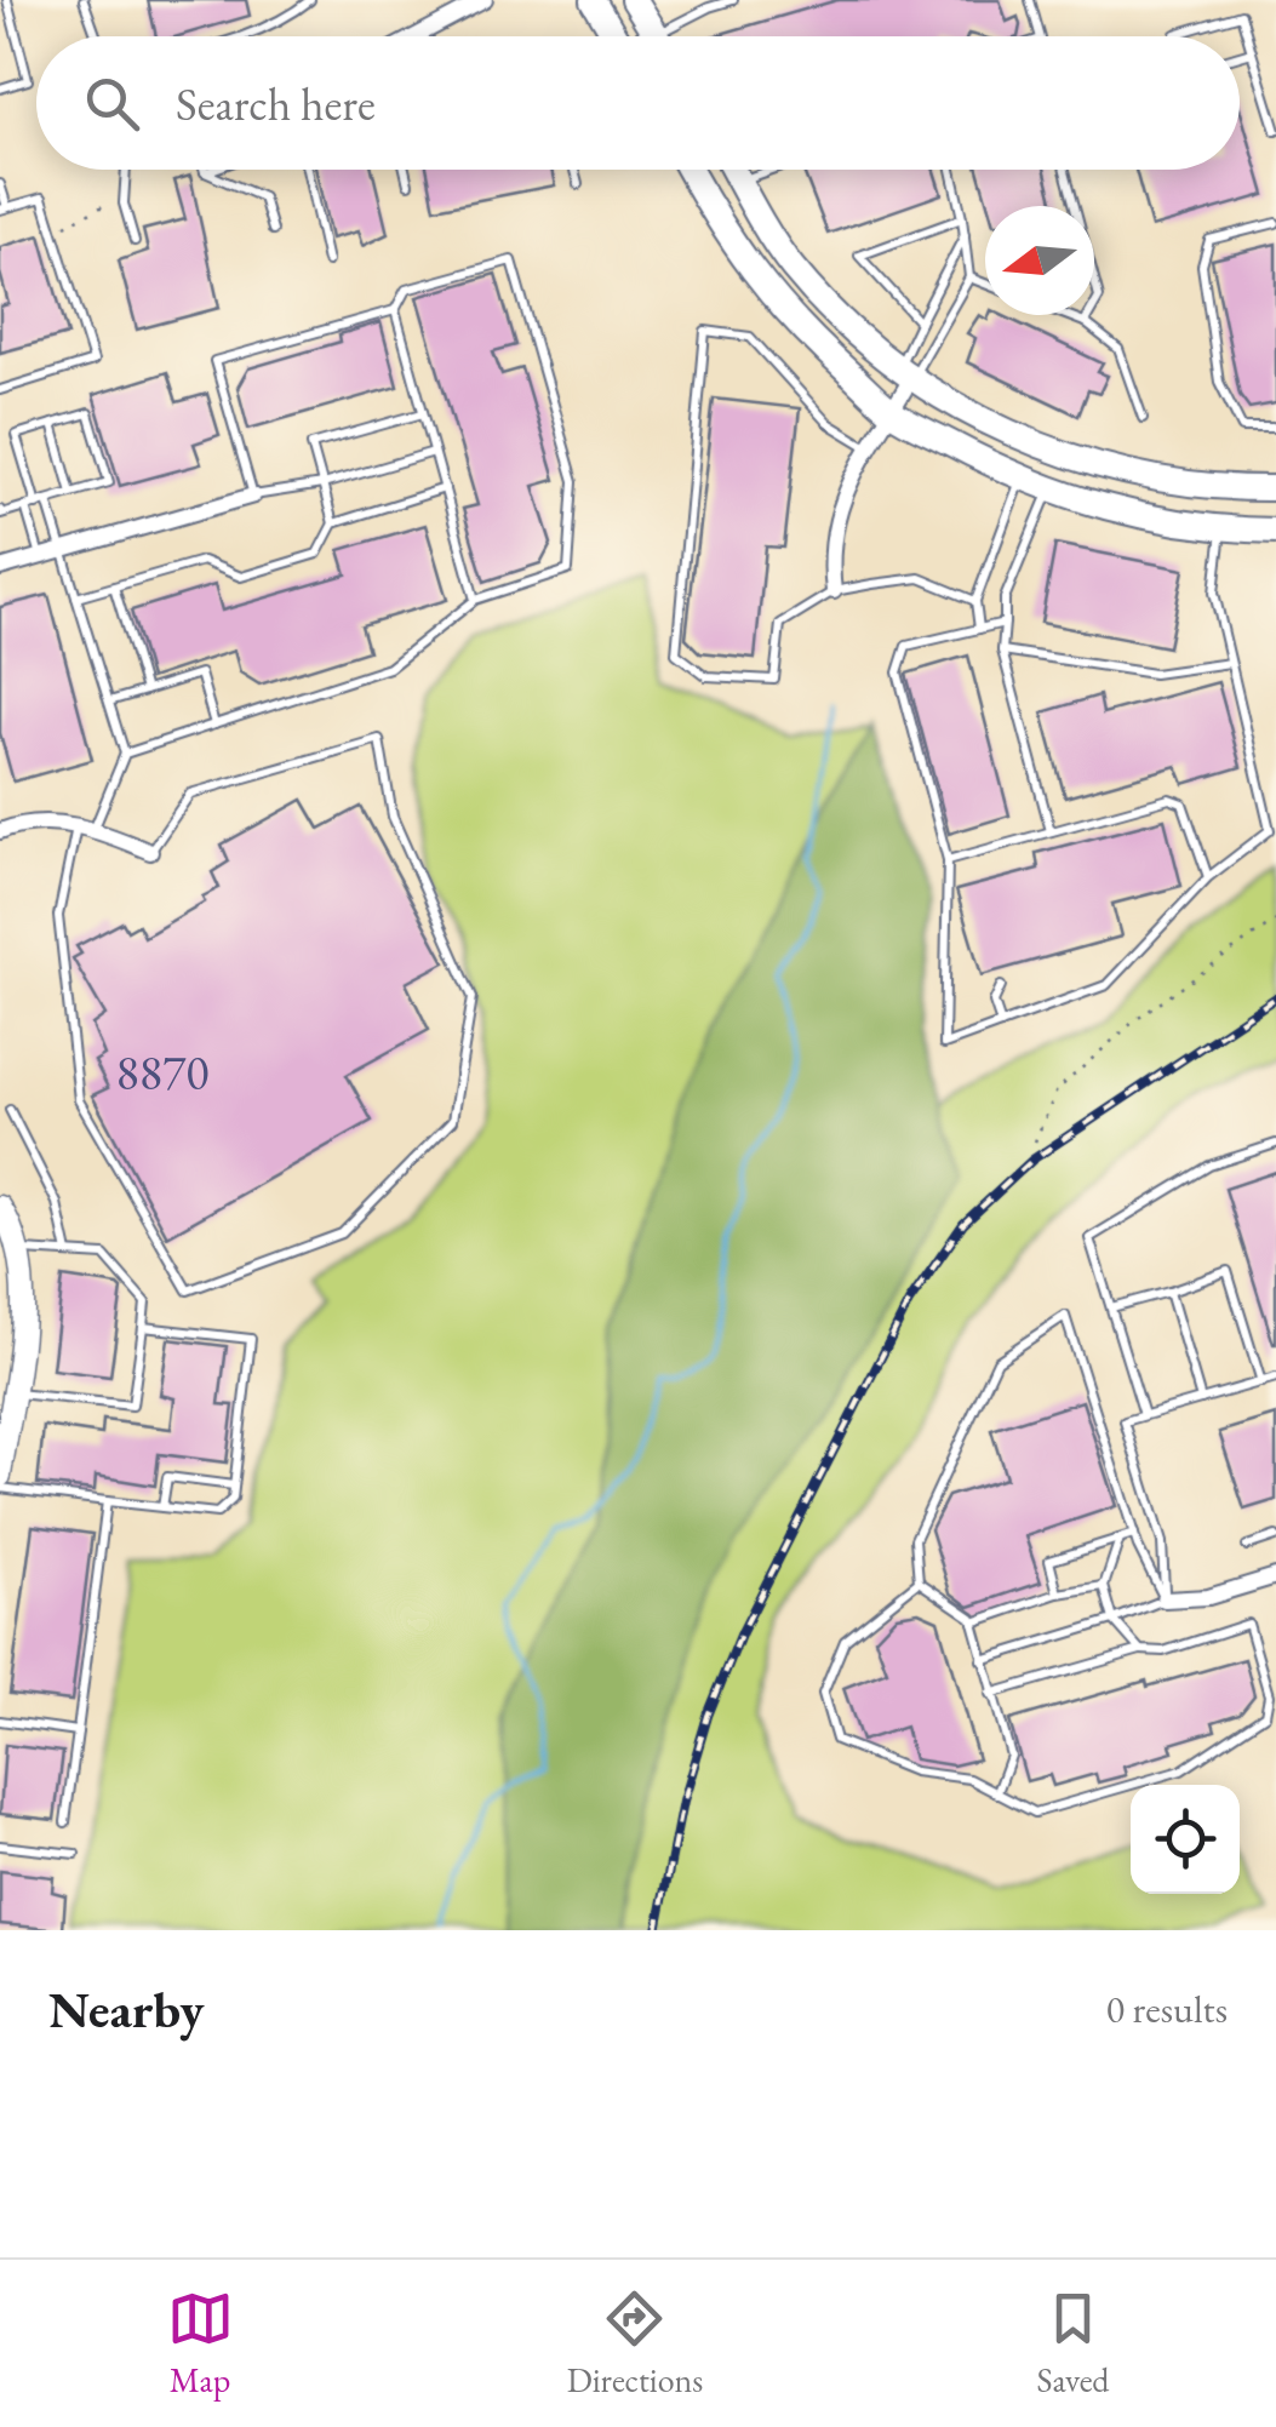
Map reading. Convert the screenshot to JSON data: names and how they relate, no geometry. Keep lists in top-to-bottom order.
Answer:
{
  "house_numbers": ["8870"],
  "north": "left",
  "page": {
    "search": "Search here",
    "heading": ["Nearby", "0 results"],
    "nav": ["Map", "Directions", "Saved"]
  }
}
